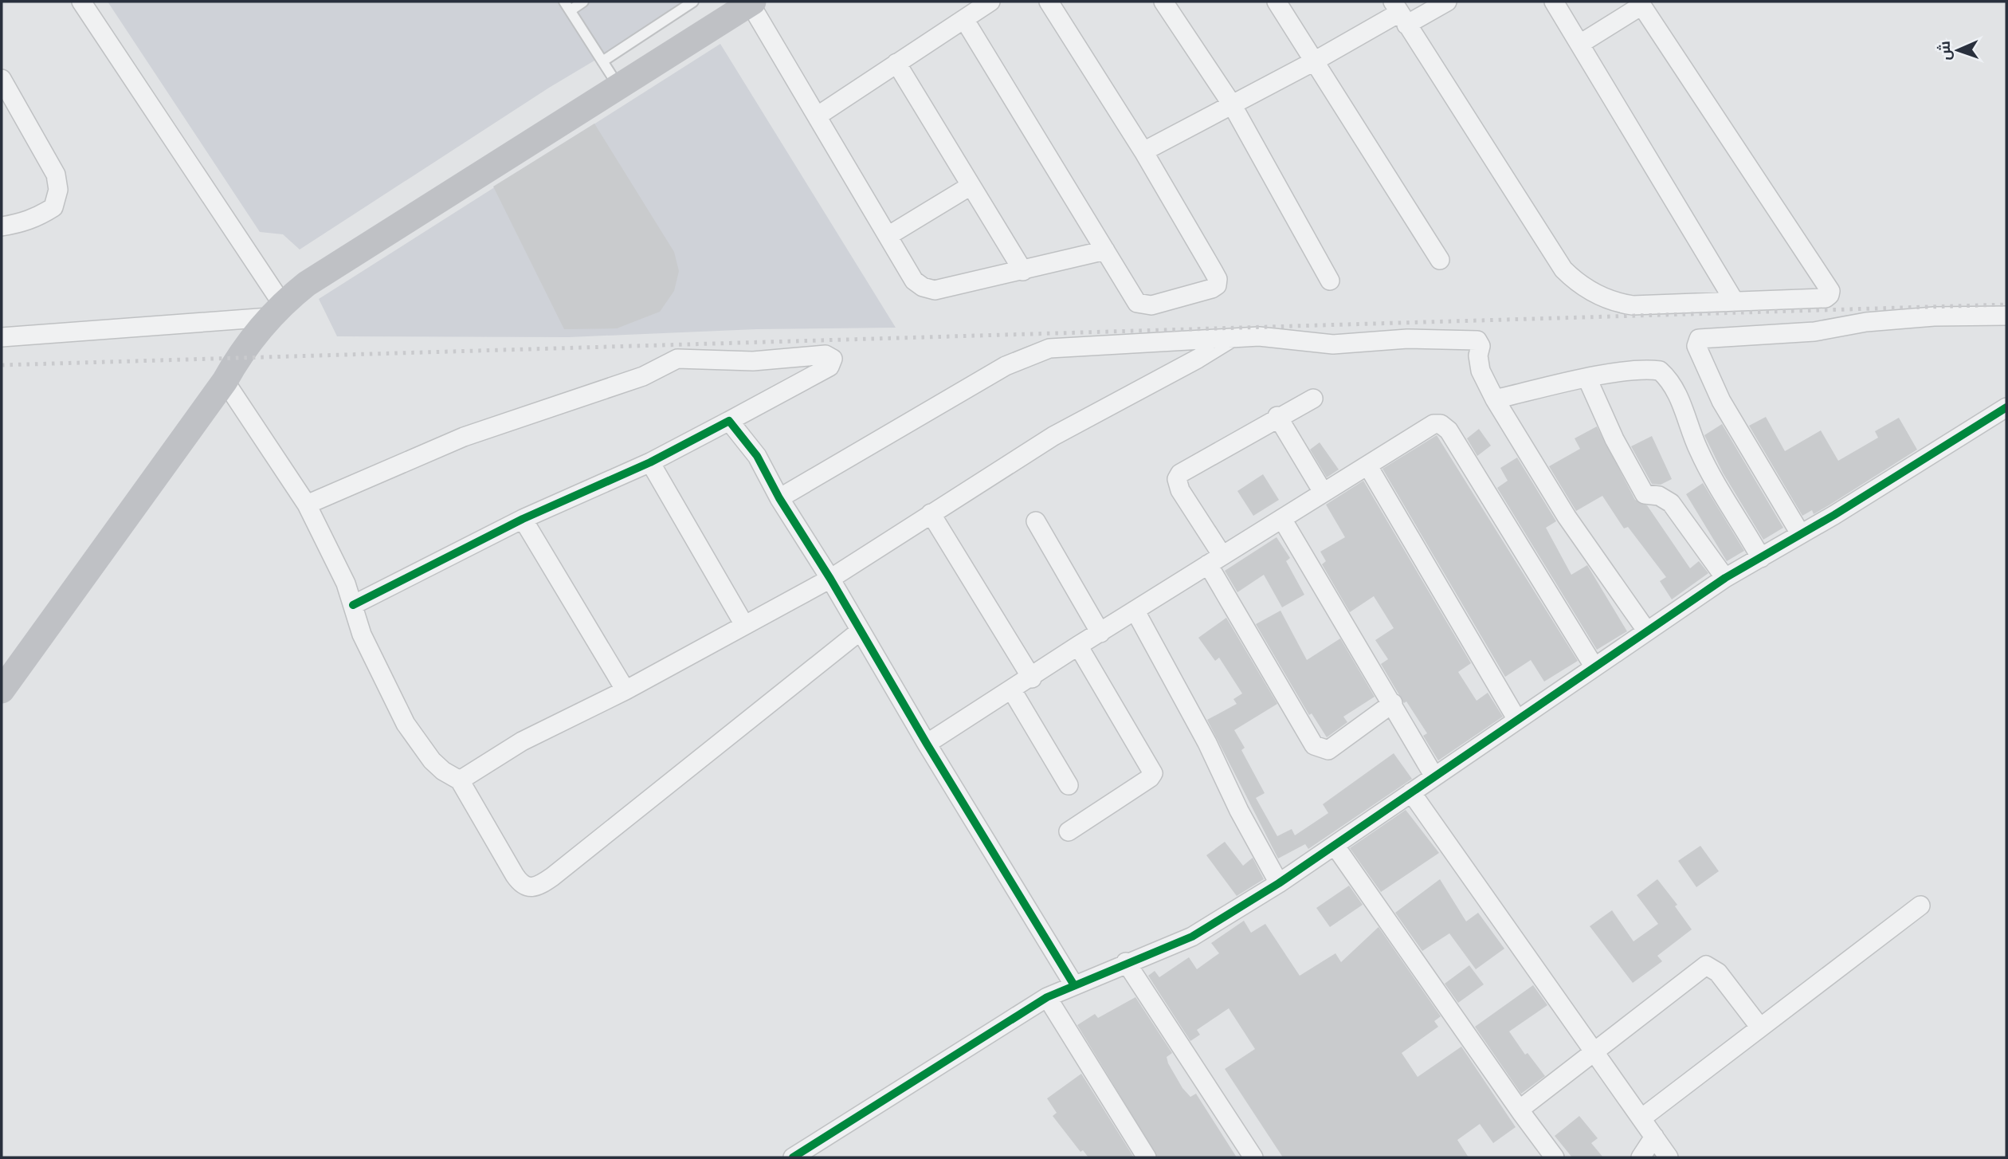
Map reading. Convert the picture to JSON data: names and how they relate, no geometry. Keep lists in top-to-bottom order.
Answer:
{
  "north": "left"
}
